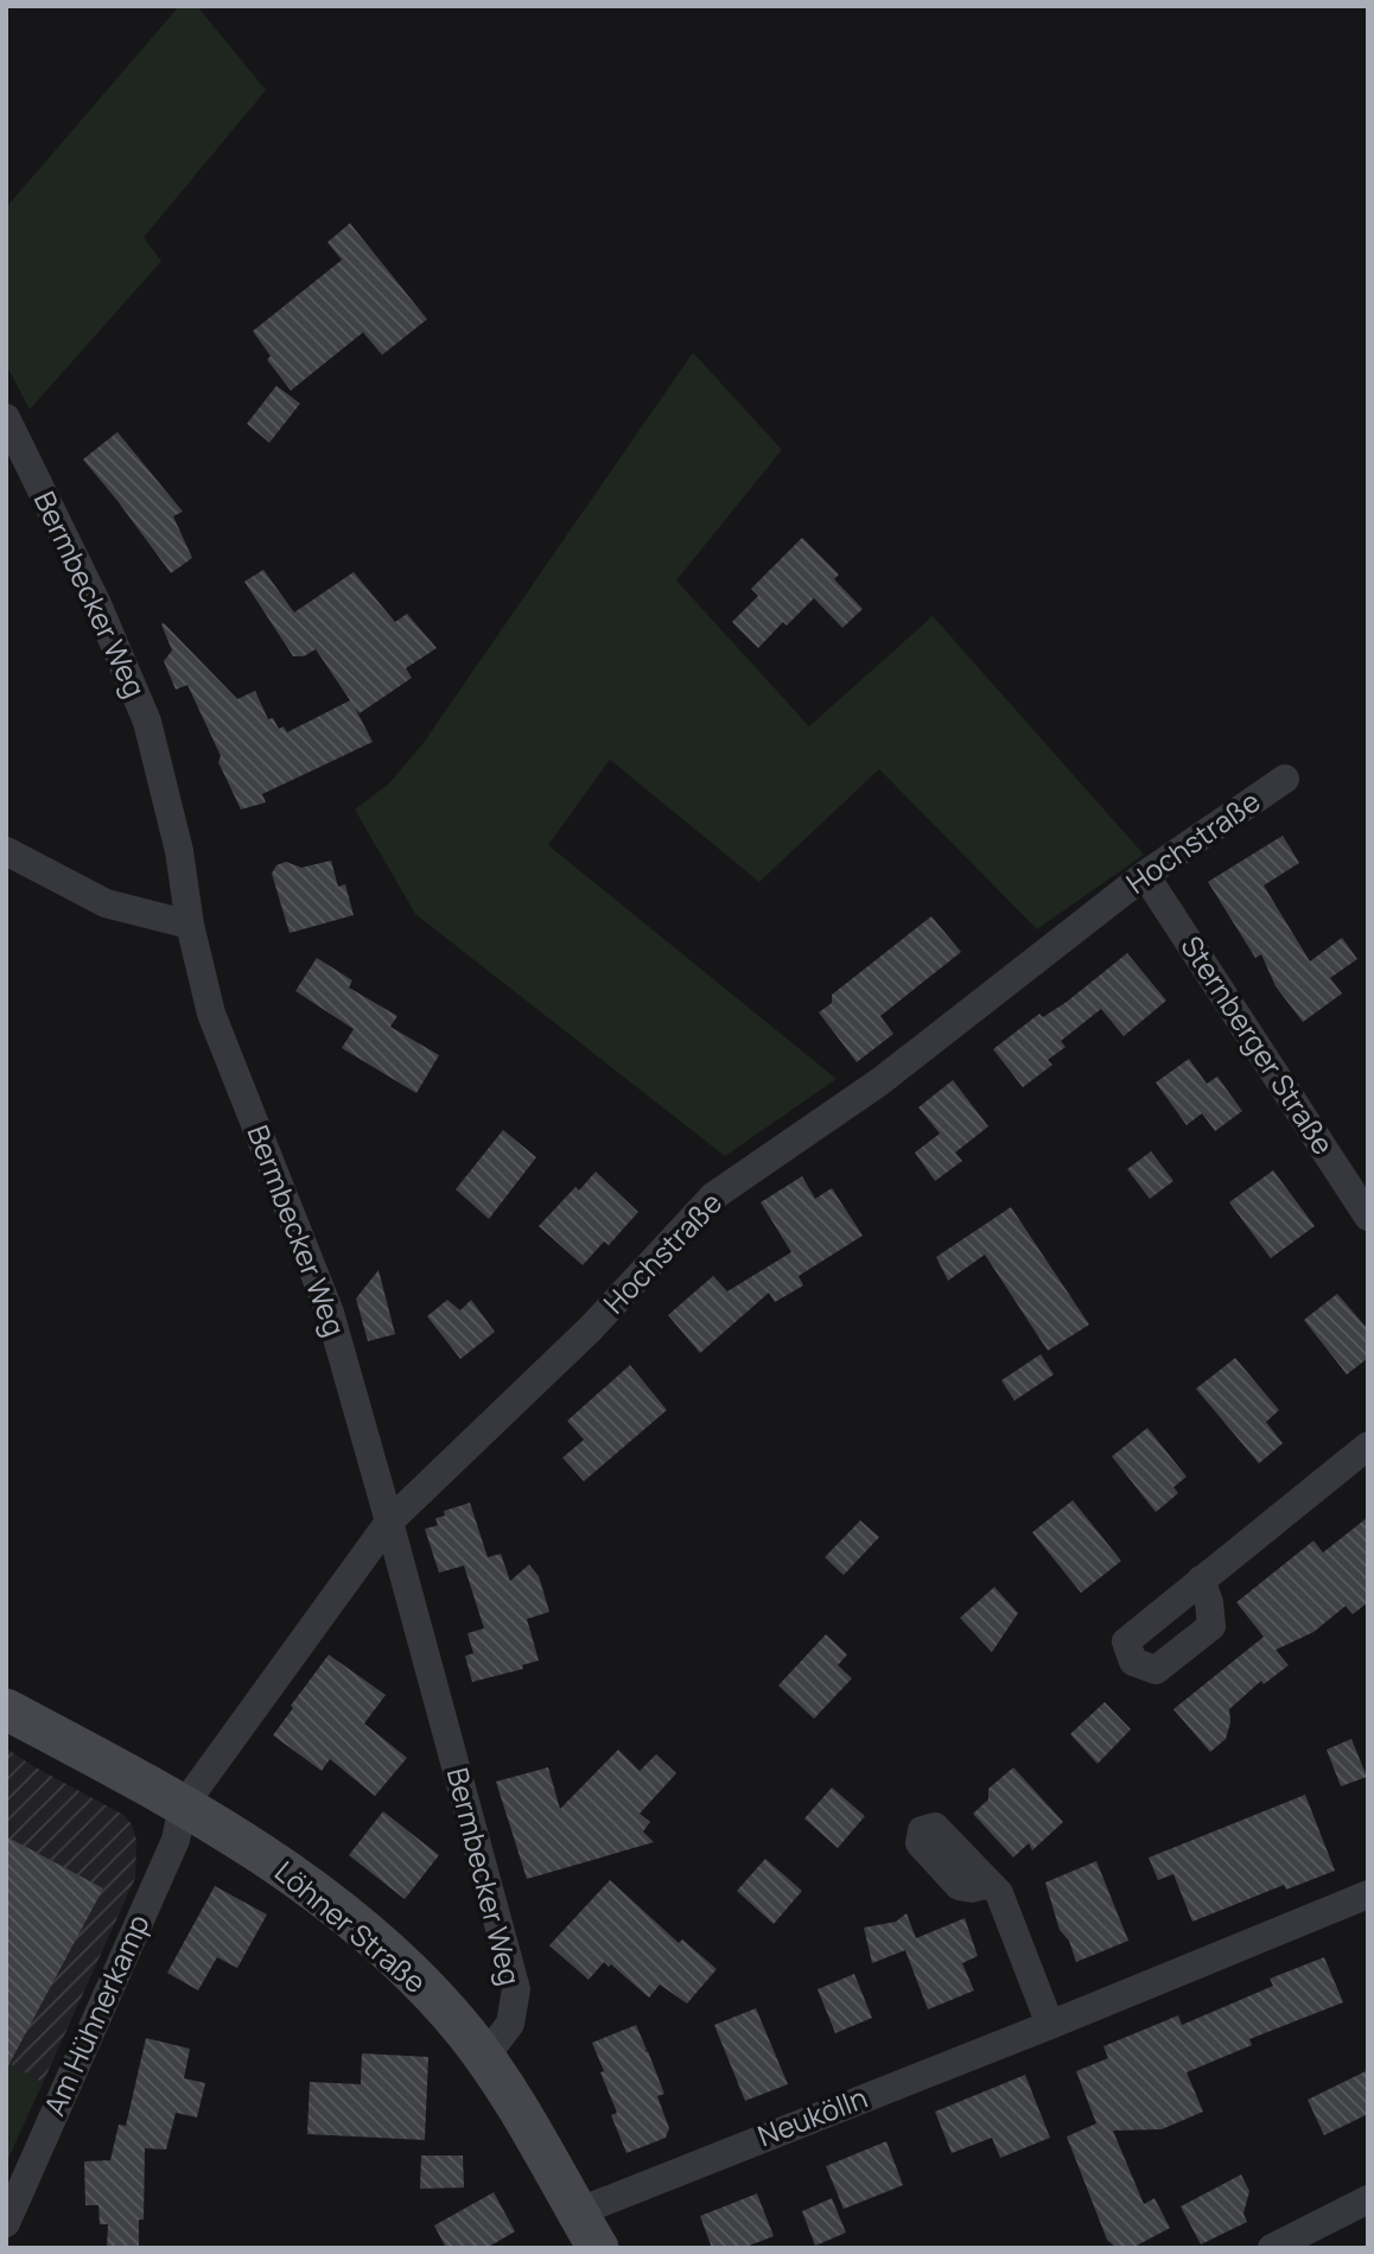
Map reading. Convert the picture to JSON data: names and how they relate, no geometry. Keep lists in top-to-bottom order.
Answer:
{
  "streets": {
    "main road": ["Löhner Straße"],
    "street": [
      "Bermbecker Weg",
      "Hochstraße",
      "Sternberger Straße",
      "Am Hühnerkamp",
      "Neukölln"
    ]
  },
  "crossings": [
    ["Bermbecker Weg", "Hochstraße"],
    ["Bermbecker Weg", "Löhner Straße"],
    ["Hochstraße", "Sternberger Straße"],
    ["Hochstraße", "Löhner Straße"],
    ["Hochstraße", "Am Hühnerkamp"],
    ["Löhner Straße", "Am Hühnerkamp"],
    ["Löhner Straße", "Neukölln"]
  ]
}
